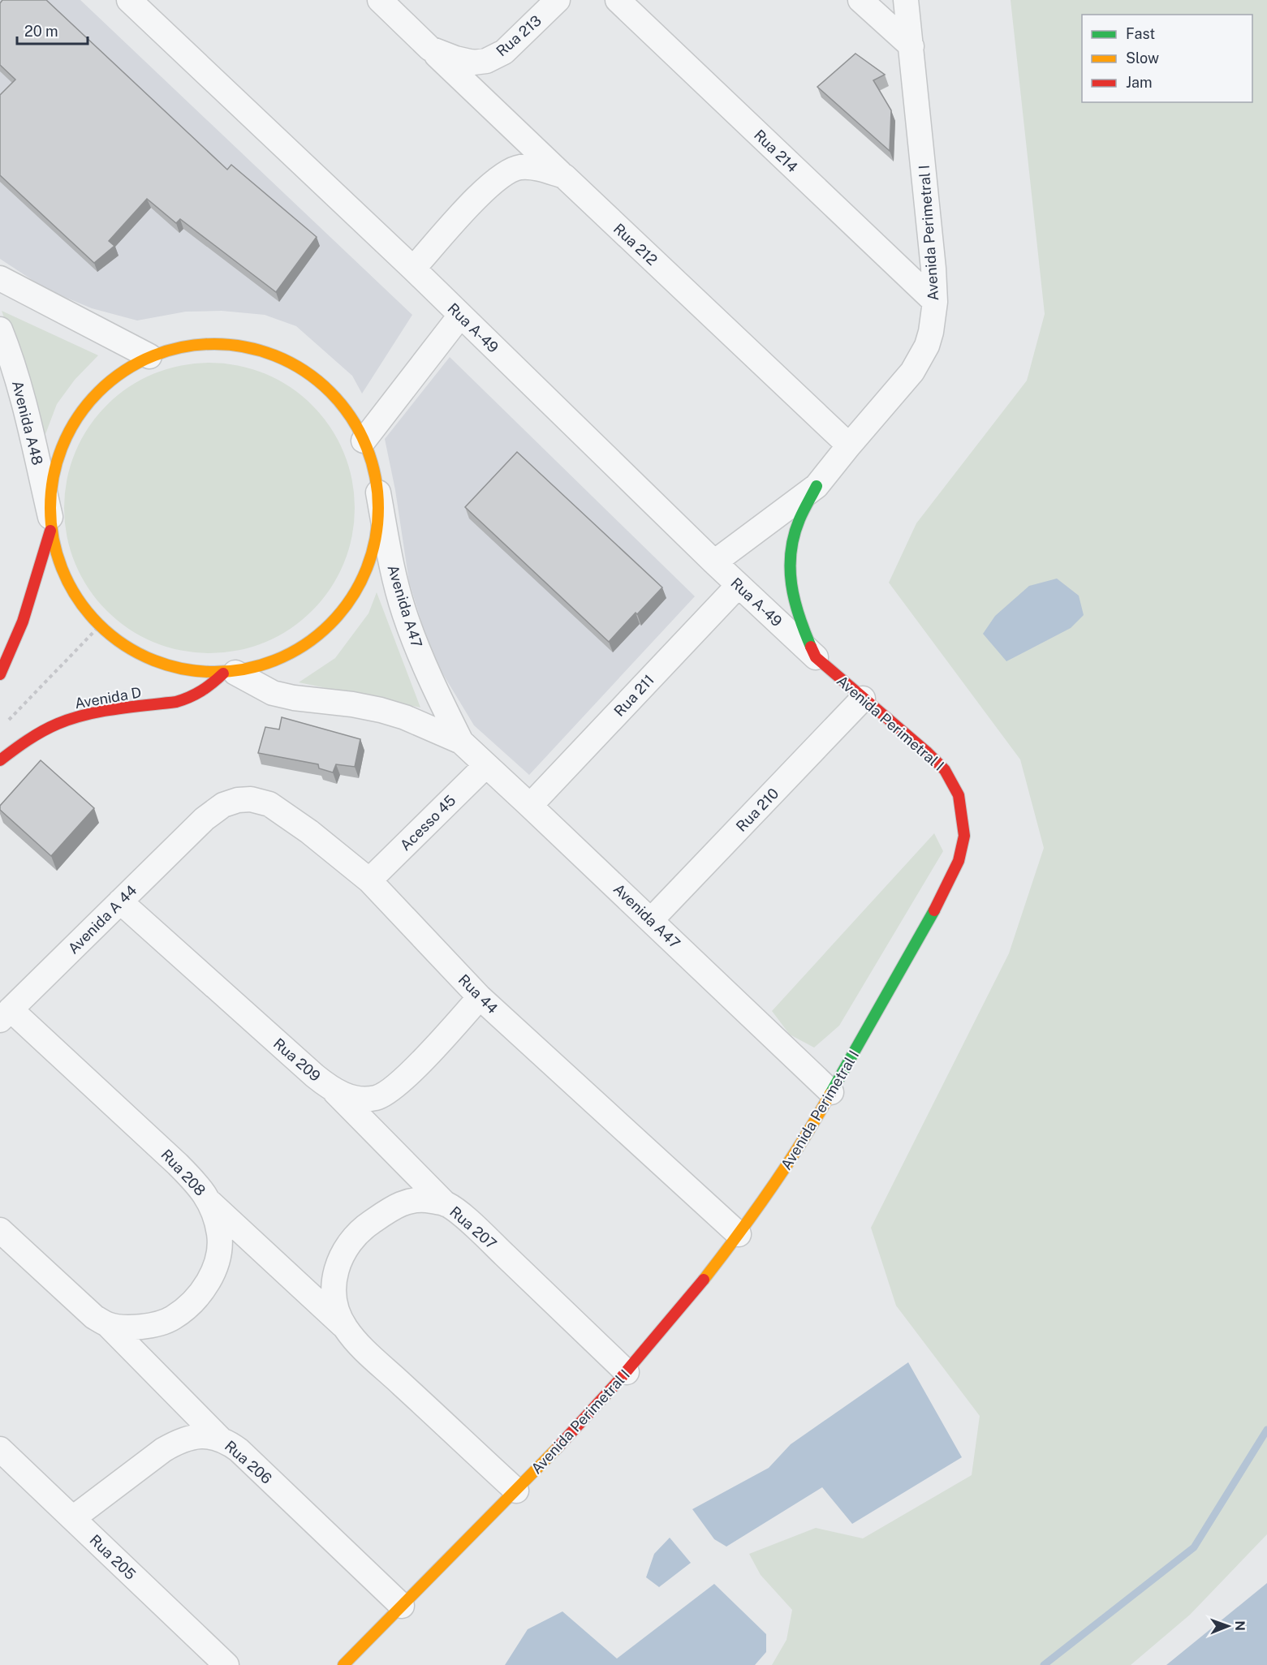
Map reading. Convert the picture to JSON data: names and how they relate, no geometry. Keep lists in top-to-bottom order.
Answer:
{
  "streets": {
    "street": [
      "Rua 213",
      "Rua 214",
      "Avenida Perimetral I",
      "Rua 212",
      "Rua A-49",
      "Avenida A48",
      "Avenida A47",
      "Rua 211",
      "Avenida D",
      "Rua 210",
      "Acesso 45",
      "Avenida A 44",
      "Rua 44",
      "Rua 209",
      "Rua 208",
      "Rua 207",
      "Rua 206",
      "Rua 205"
    ]
  },
  "crossings": [
    ["Rua 214", "Avenida Perimetral I"],
    ["Avenida Perimetral I", "Rua 212"],
    ["Avenida Perimetral I", "Rua A-49"],
    ["Avenida Perimetral I", "Avenida A47"],
    ["Avenida Perimetral I", "Rua 210"],
    ["Avenida Perimetral I", "Rua 44"],
    ["Avenida Perimetral I", "Rua 207"],
    ["Avenida Perimetral I", "Rua 206"],
    ["Rua 212", "Rua A-49"],
    ["Rua A-49", "Rua 211"],
    ["Avenida A47", "Rua 211"],
    ["Avenida A47", "Avenida D"],
    ["Avenida A47", "Rua 210"],
    ["Avenida A47", "Acesso 45"],
    ["Acesso 45", "Rua 44"],
    ["Avenida A 44", "Rua 44"],
    ["Avenida A 44", "Rua 209"],
    ["Avenida A 44", "Rua 208"],
    ["Rua 44", "Rua 209"],
    ["Rua 206", "Rua 205"]
  ],
  "legend": ["Fast", "Slow", "Jam"],
  "scale_bar": "20 m",
  "north": "right"
}
